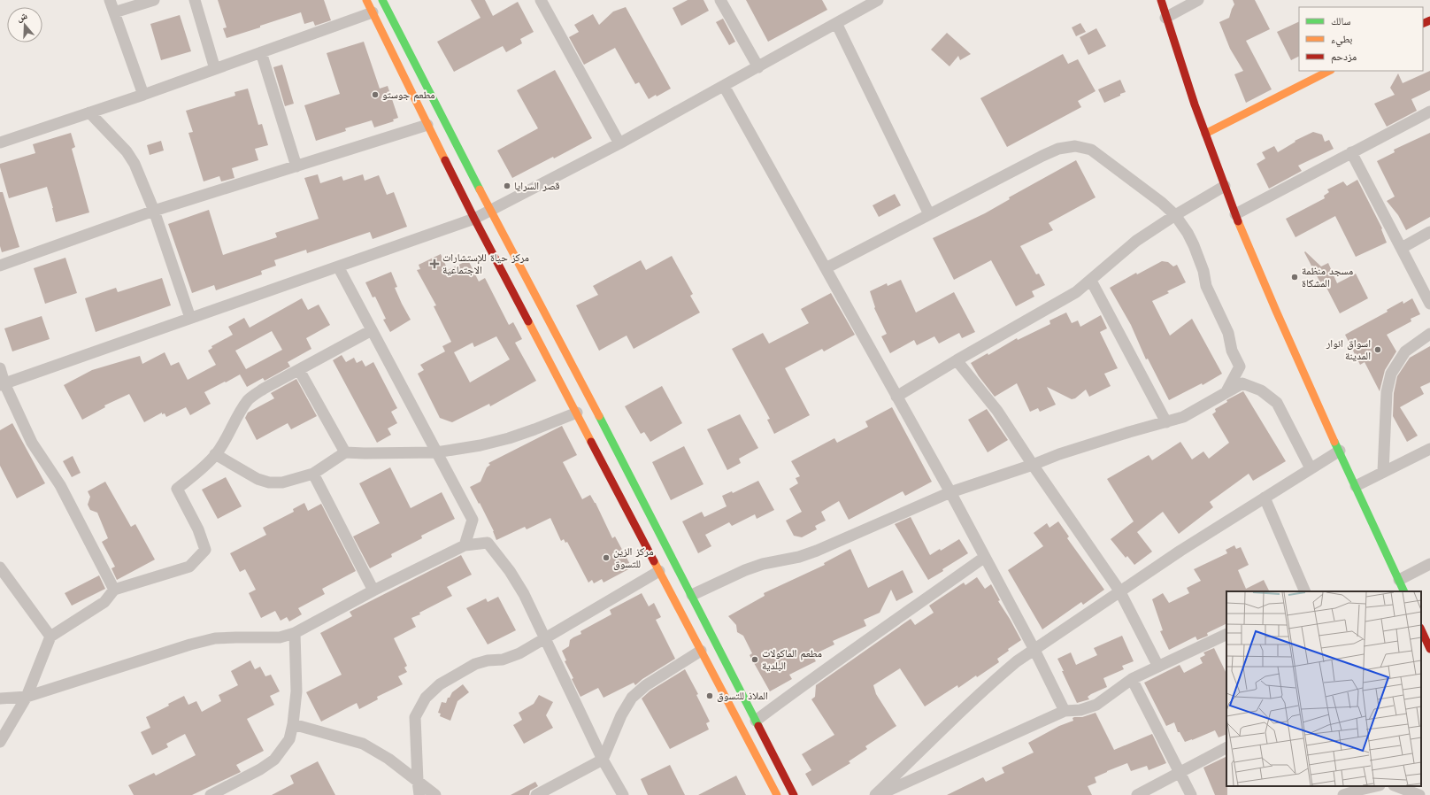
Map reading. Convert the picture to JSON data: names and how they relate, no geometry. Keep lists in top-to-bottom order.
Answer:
{
  "places": {
    "other": [
      "مطعم جوستو",
      "قصر السرايا",
      "مسجد منظمة المشكاة",
      "اسواق انوار المدينة",
      "مركز الزين للتسوق",
      "مطعم الماكولات البلدية",
      "الملاذ للتسوق"
    ],
    "health": ["مركز حياة للإستشارات الاجتماعية"]
  },
  "legend": ["سالك", "بطيء", "مزدحم"],
  "north": "top"
}
